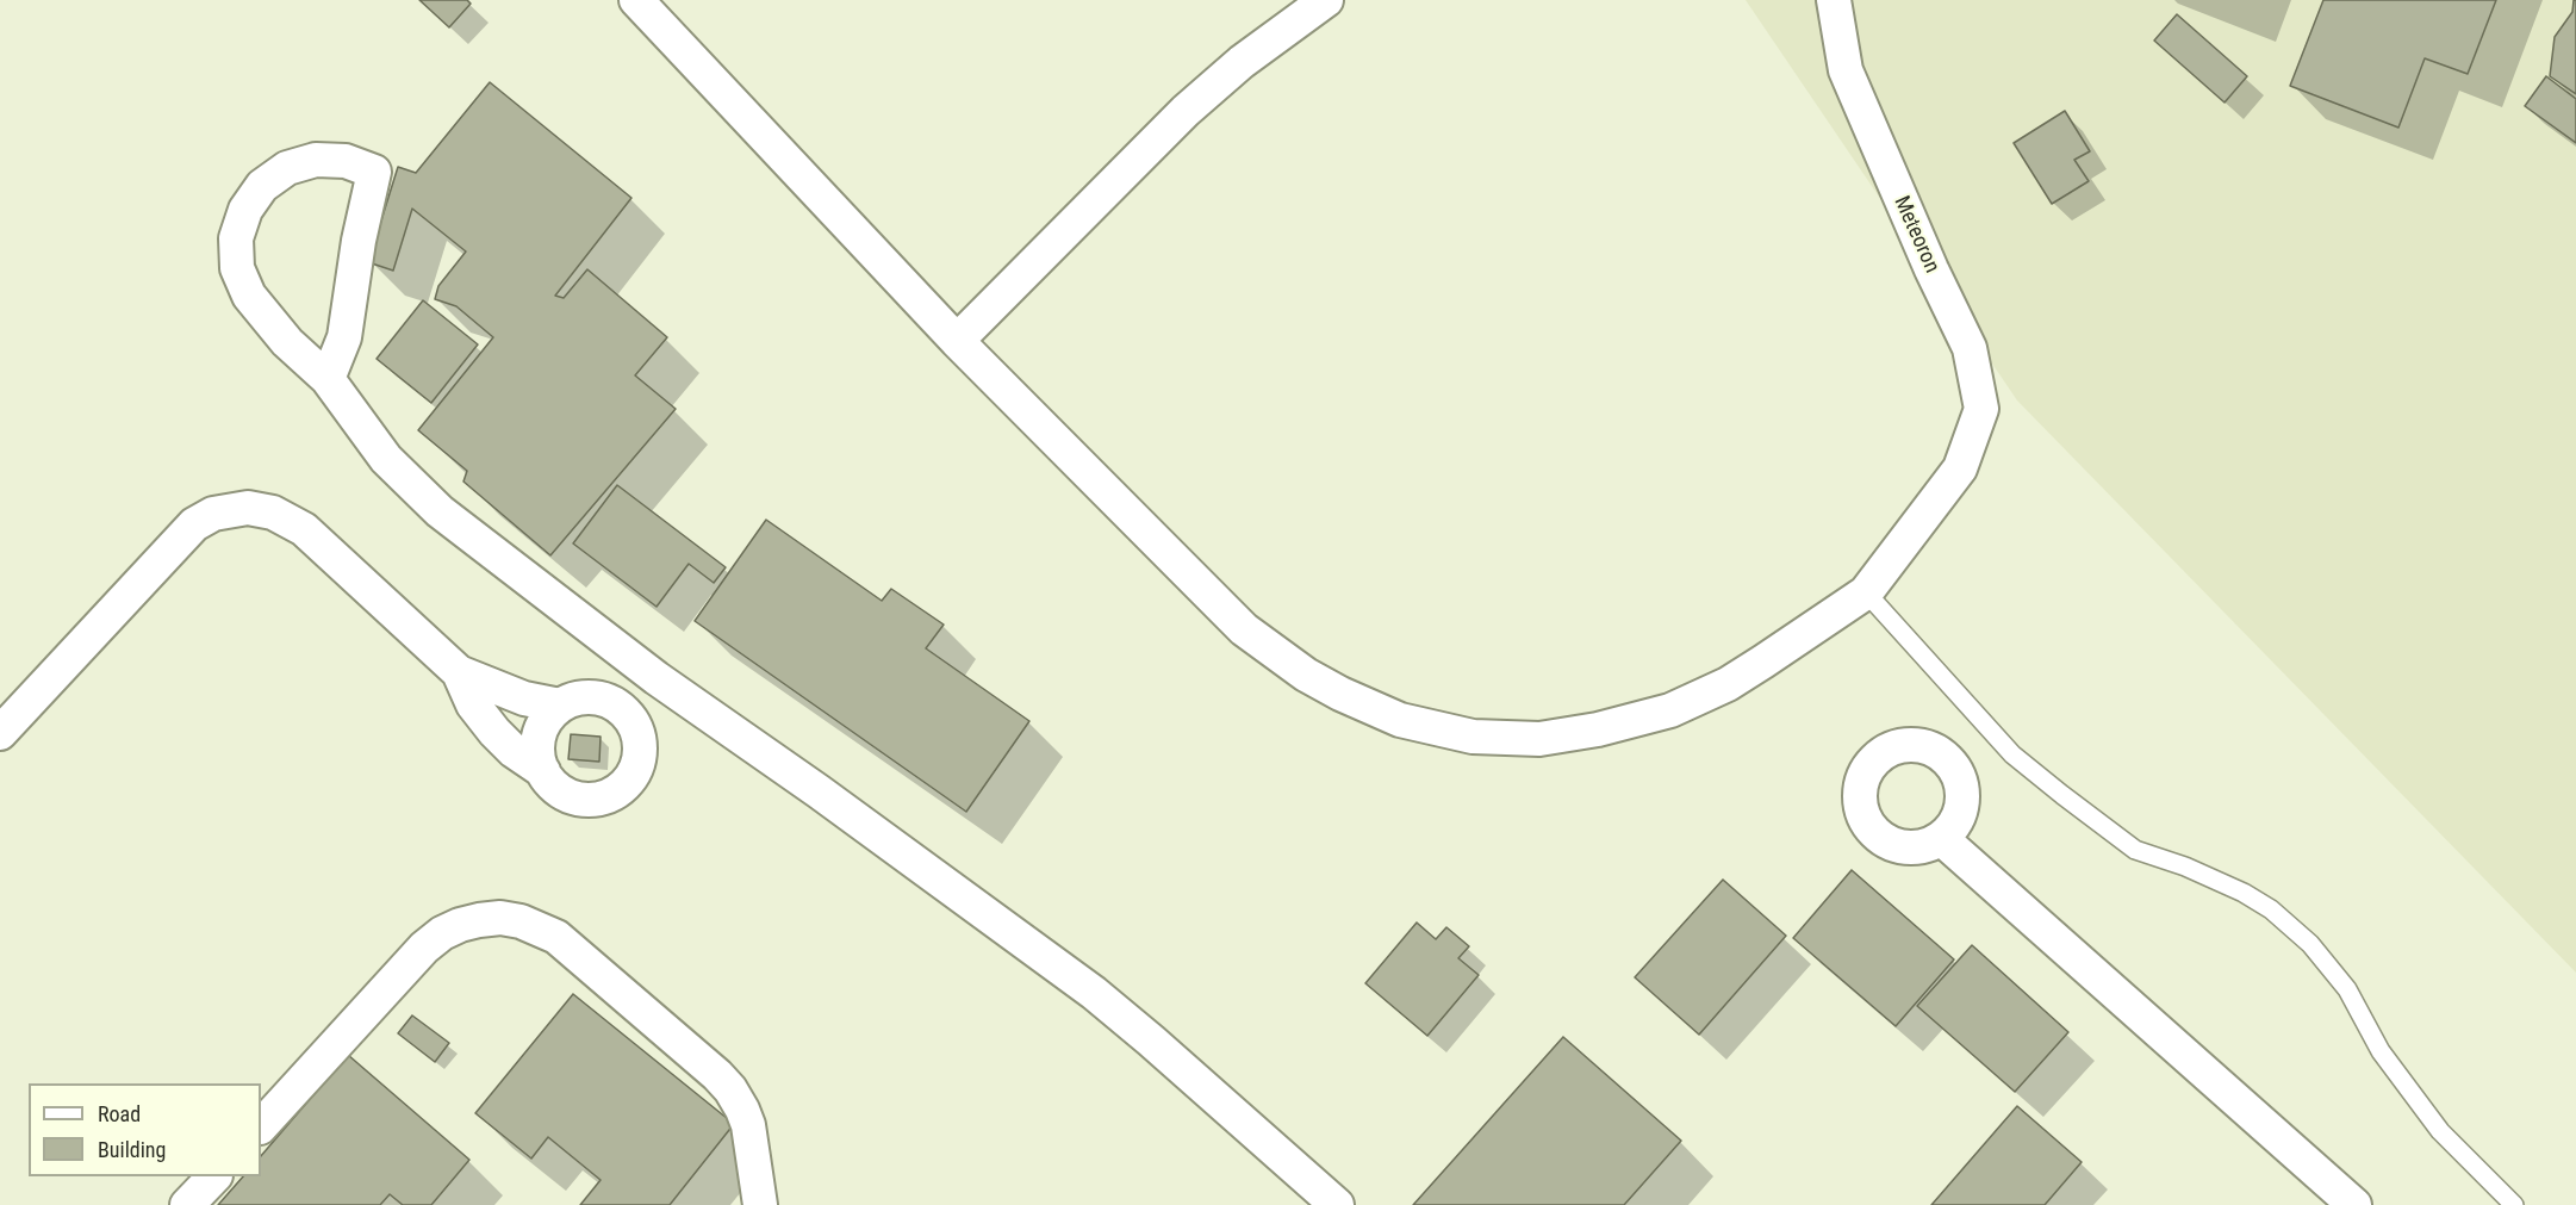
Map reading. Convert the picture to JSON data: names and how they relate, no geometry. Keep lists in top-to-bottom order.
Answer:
{
  "streets": {
    "street": ["Meteoron"]
  },
  "legend": ["Road", "Building"]
}
